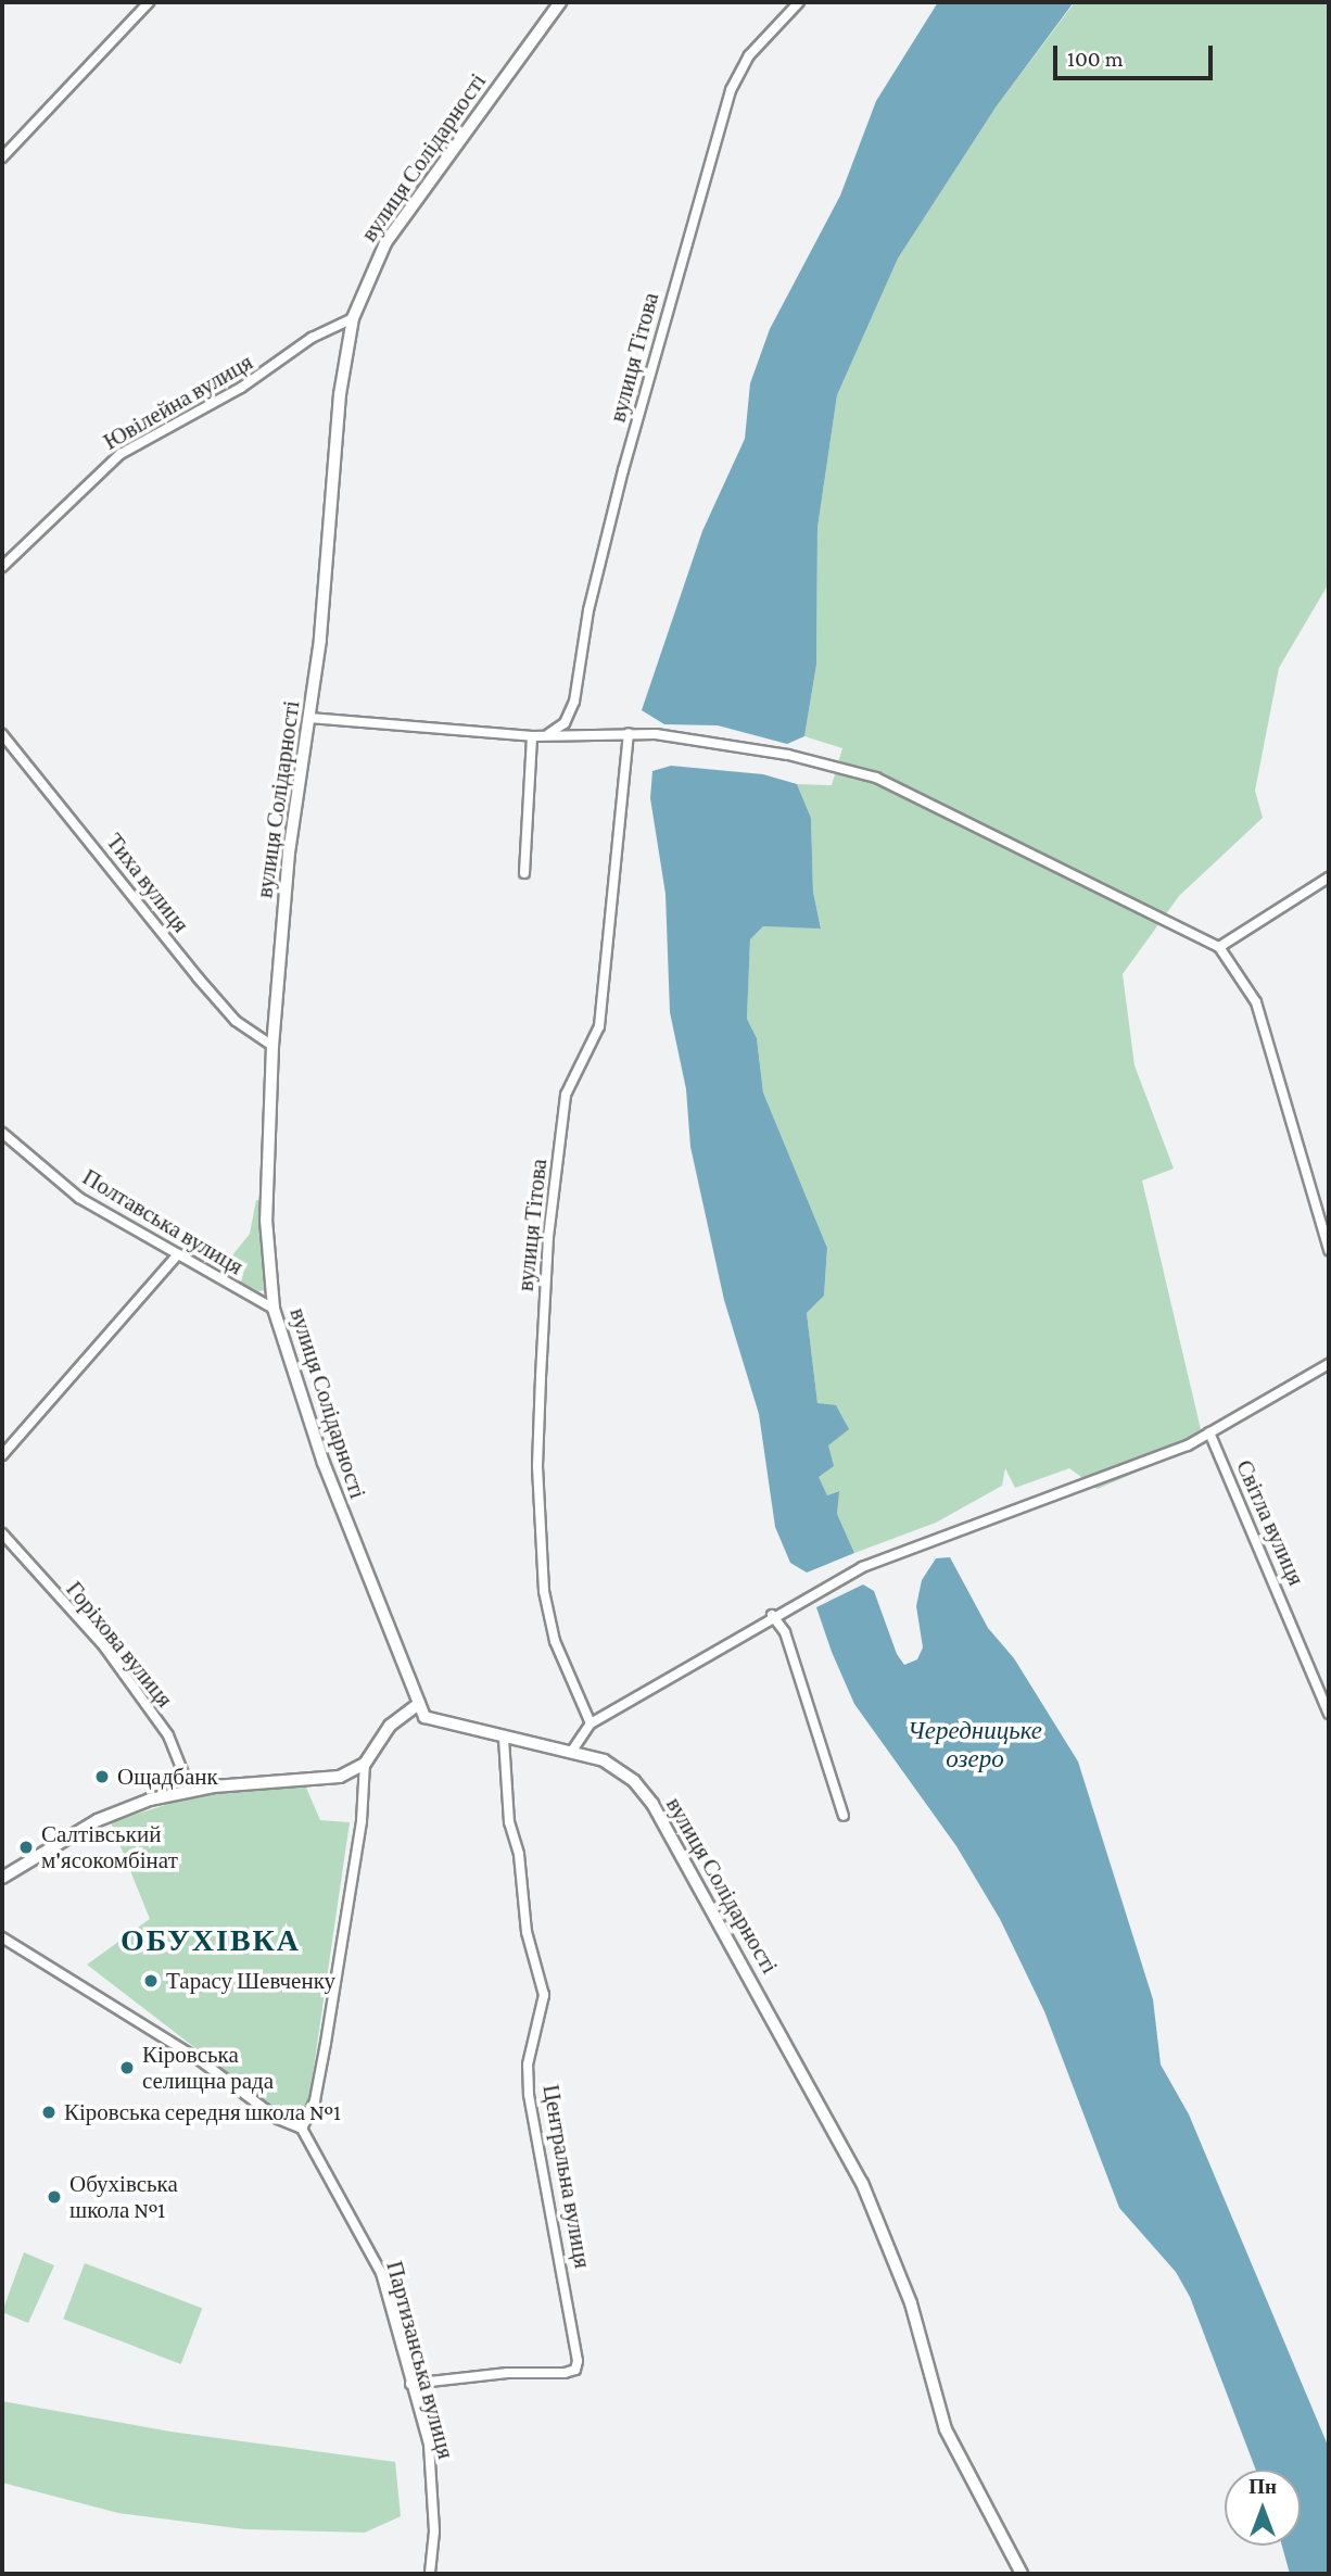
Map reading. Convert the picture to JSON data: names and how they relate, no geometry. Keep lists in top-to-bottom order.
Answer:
{
  "streets": {
    "main road": ["вулиця Солідарності"],
    "street": [
      "вулиця Тітова",
      "Ювілейна вулиця",
      "Тиха вулиця",
      "Полтавська вулиця",
      "Світла вулиця",
      "Горіхова вулиця",
      "Центральна вулиця",
      "Партизанська вулиця"
    ]
  },
  "crossings": [
    ["вулиця Солідарності", "Ювілейна вулиця"],
    ["вулиця Солідарності", "Тиха вулиця"],
    ["вулиця Солідарності", "Полтавська вулиця"],
    ["вулиця Солідарності", "Центральна вулиця"],
    ["Центральна вулиця", "Партизанська вулиця"]
  ],
  "districts": ["ОБУХІВКА"],
  "water": ["Чередницьке озеро"],
  "places": [
    "Ощадбанк",
    "Салтівський м'ясокомбінат",
    "Тарасу Шевченку",
    "Кіровська селищна рада",
    "Кіровська середня школа №1",
    "Обухівська школа №1"
  ],
  "scale_bar": "100 m",
  "north": "top"
}
